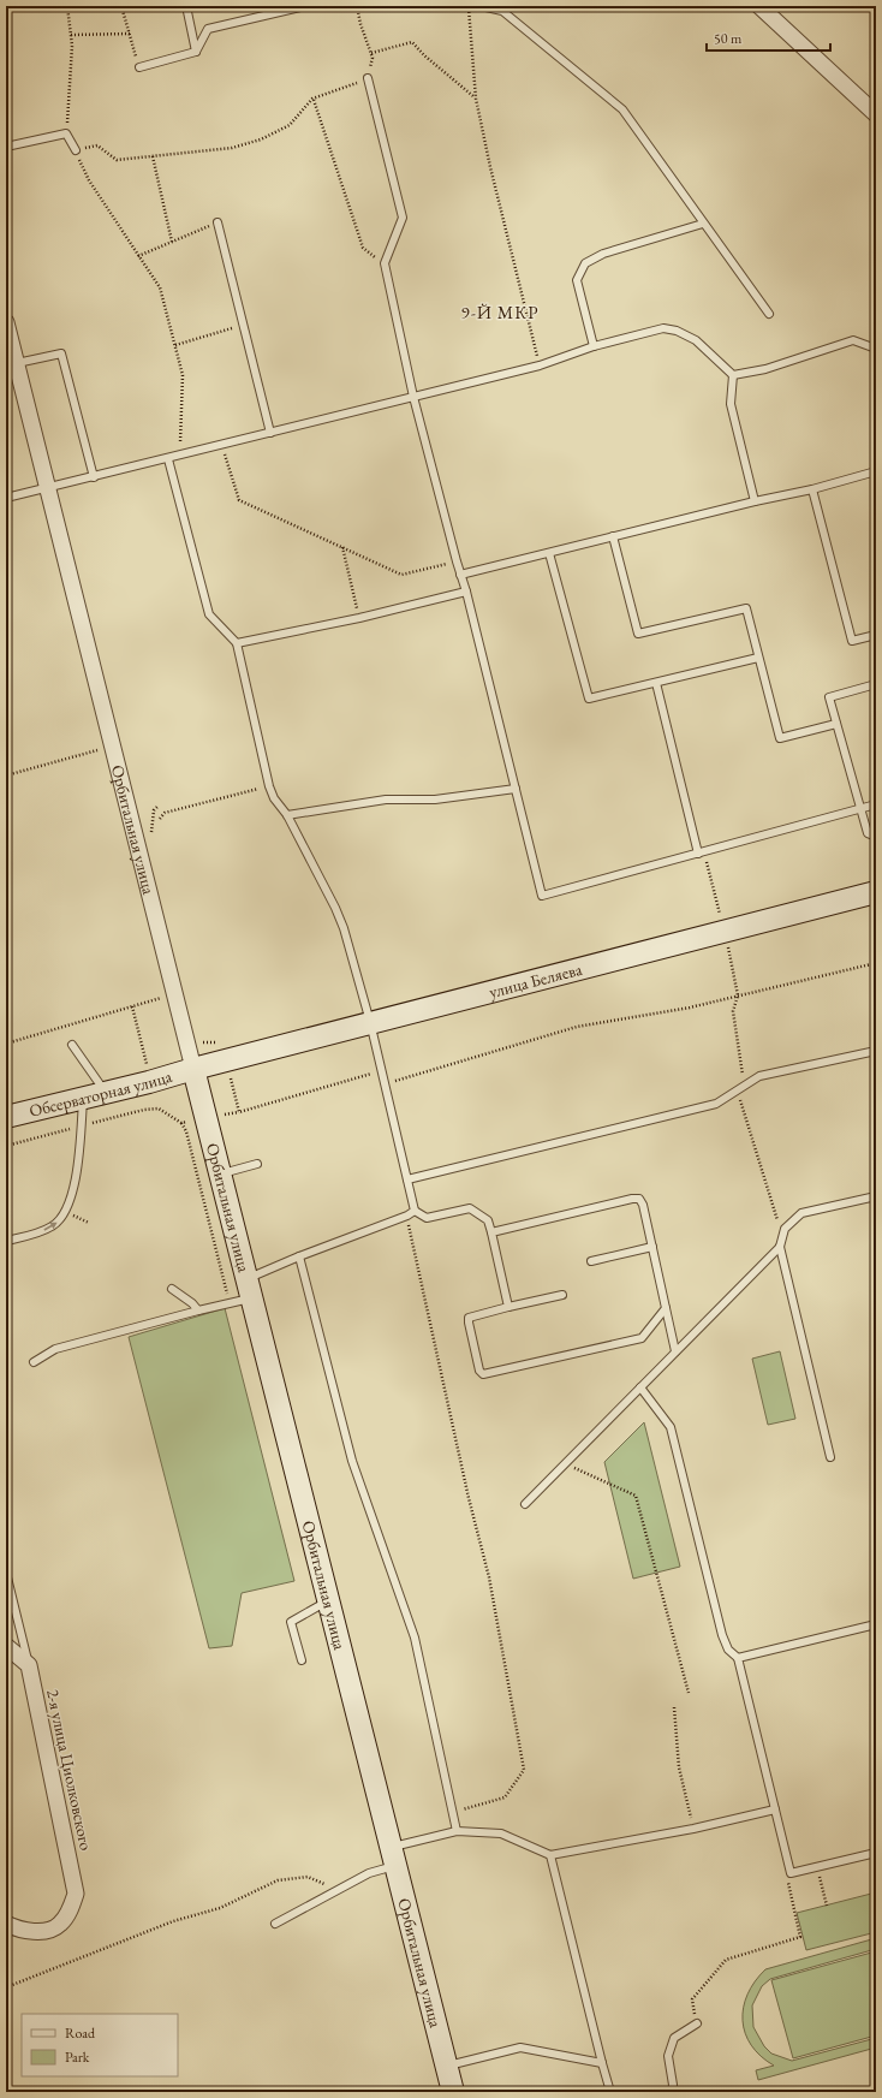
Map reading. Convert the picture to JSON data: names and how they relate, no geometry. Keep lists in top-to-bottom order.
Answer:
{
  "streets": {
    "main road": ["Орбитальная улица", "улица Беляева", "Обсерваторная улица"],
    "street": ["2-я улица Циолковского"]
  },
  "crossings": [
    ["Орбитальная улица", "улица Беляева"],
    ["Орбитальная улица", "Обсерваторная улица"],
    ["улица Беляева", "Обсерваторная улица"]
  ],
  "districts": ["9-Й МКР"],
  "legend": ["Road", "Park"],
  "scale_bar": "50 m"
}
